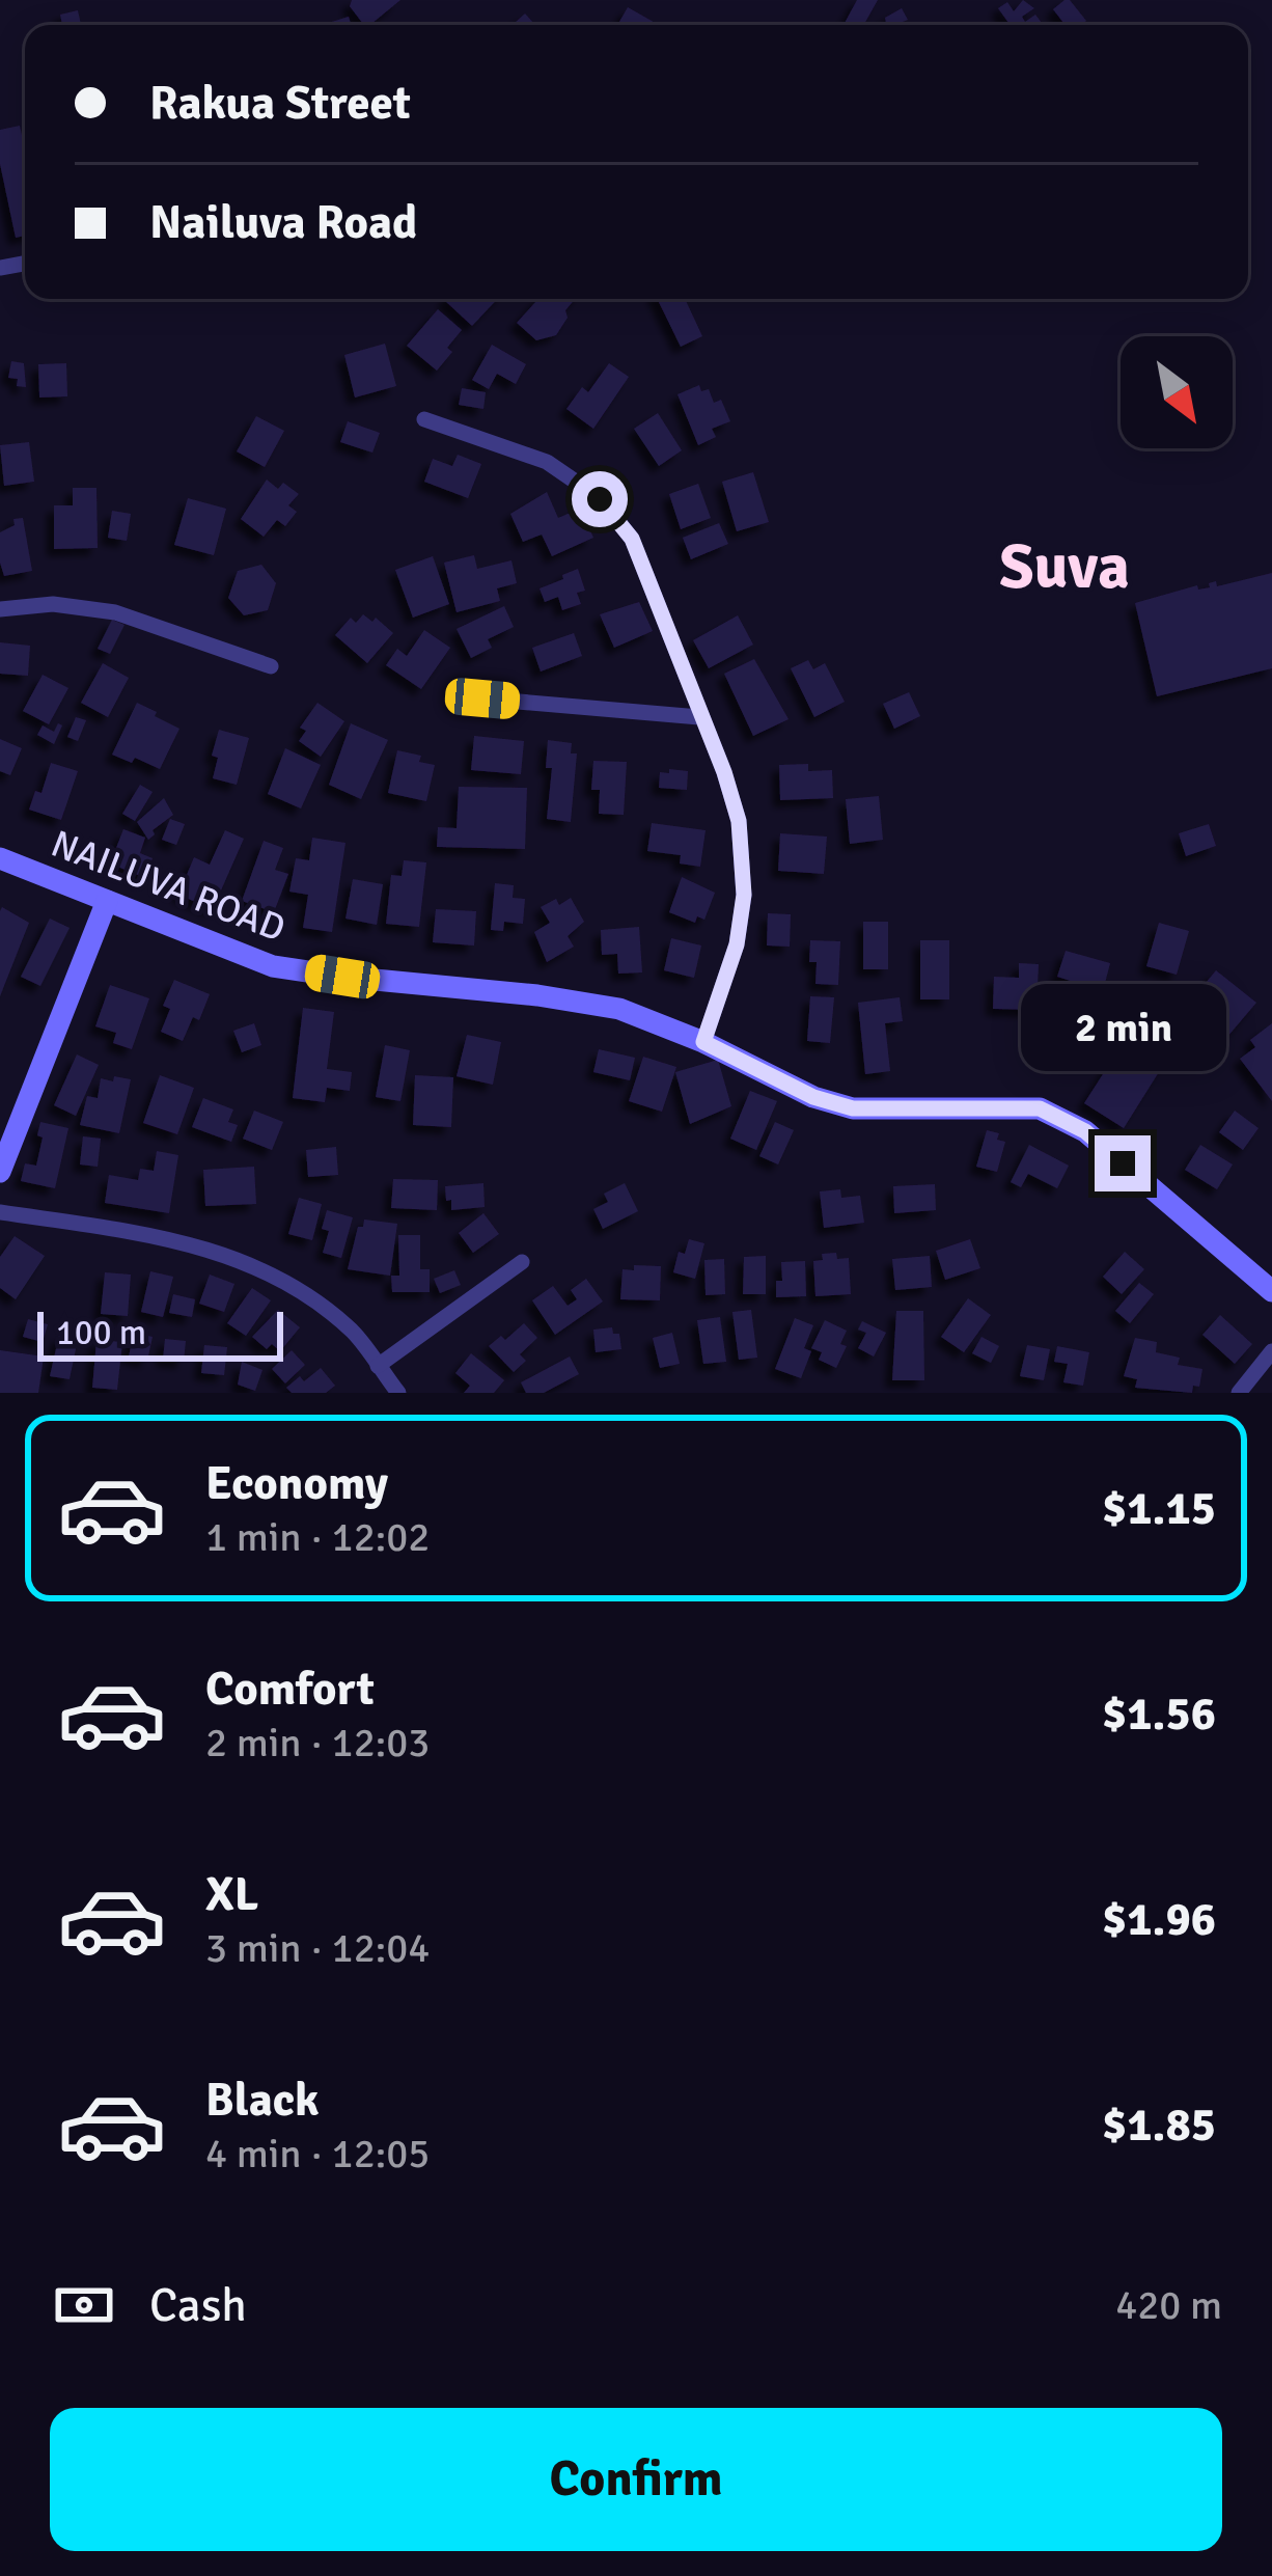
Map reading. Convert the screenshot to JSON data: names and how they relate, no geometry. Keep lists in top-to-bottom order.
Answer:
{
  "streets": {
    "main road": ["NAILUVA ROAD"]
  },
  "districts": ["Suva"],
  "scale_bar": "100 m",
  "north": "bottom right",
  "page": {
    "banner": ["Rakua Street", "Nailuva Road"],
    "bubble": "2 min",
    "scale": "100 m",
    "list": [
      {
        "name": "Economy",
        "note": "1 min · 12:02",
        "value": "$1.15"
      },
      {
        "name": "Comfort",
        "note": "2 min · 12:03",
        "value": "$1.56"
      },
      {
        "name": "XL",
        "note": "3 min · 12:04",
        "value": "$1.96"
      },
      {
        "name": "Black",
        "note": "4 min · 12:05",
        "value": "$1.85"
      }
    ],
    "pay": ["Cash", "420 m"],
    "buttons": "Confirm"
  }
}
